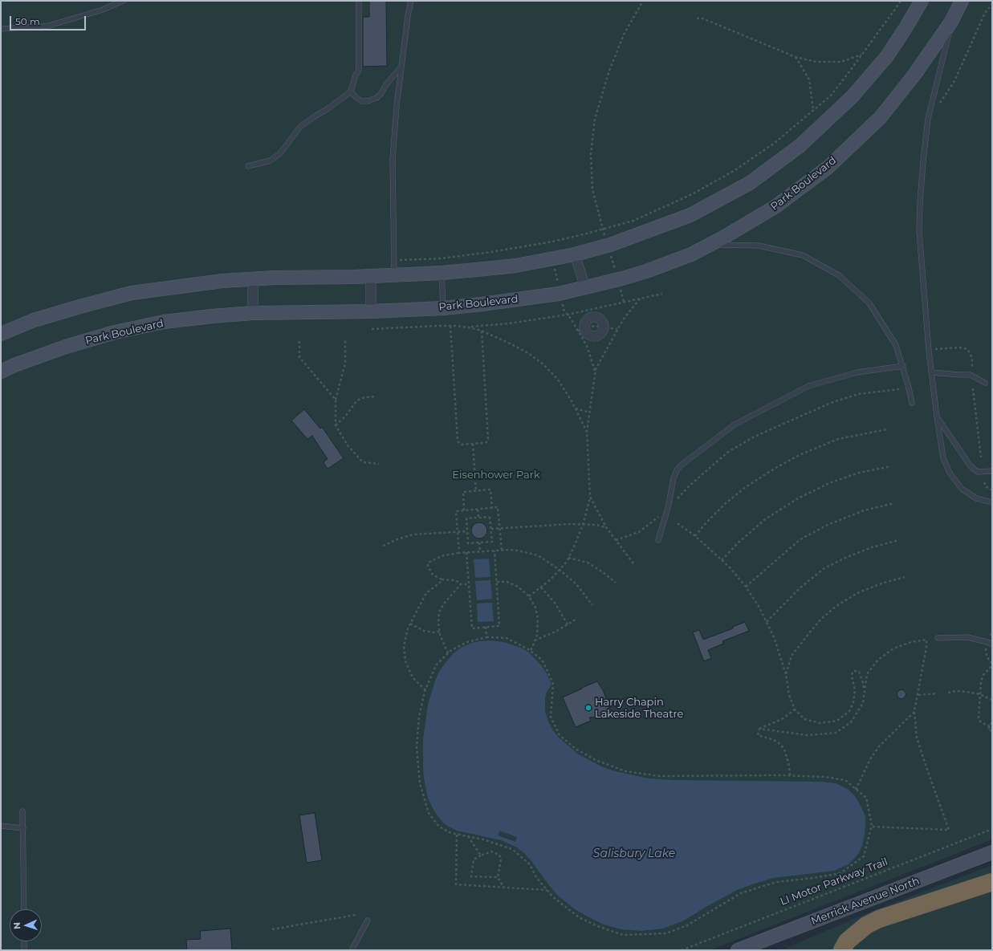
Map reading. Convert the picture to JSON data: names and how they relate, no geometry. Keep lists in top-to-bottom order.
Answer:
{
  "streets": {
    "street": ["Park Boulevard", "Merrick Avenue North"],
    "path": ["LI Motor Parkway Trail"]
  },
  "water": ["Salisbury Lake"],
  "parks": ["Eisenhower Park"],
  "places": ["Harry Chapin Lakeside Theatre"],
  "scale_bar": "50 m",
  "north": "left"
}
